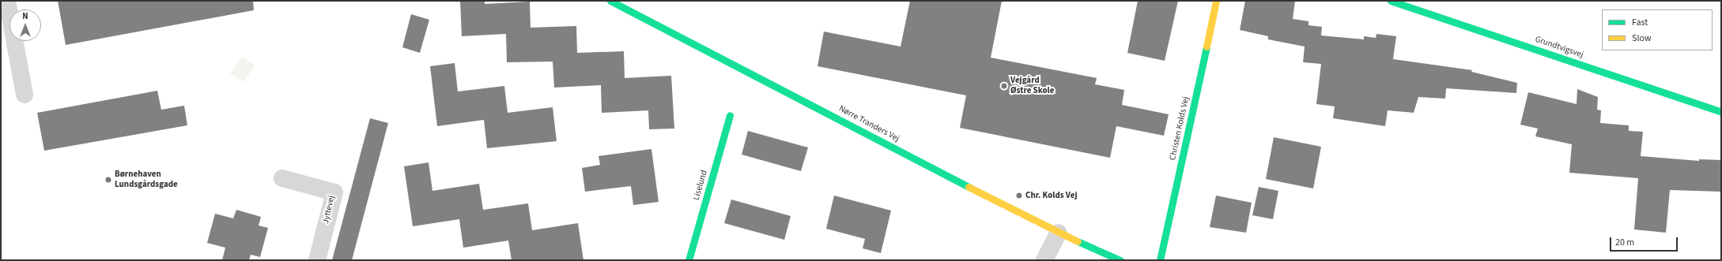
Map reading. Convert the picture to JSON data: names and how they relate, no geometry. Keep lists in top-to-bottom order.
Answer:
{
  "streets": {
    "street": [
      "Grundtvigsvej",
      "Nørre Tranders Vej",
      "Christen Kolds Vej",
      "Liselund",
      "Jyttevej"
    ]
  },
  "places": ["Vejgård Østre Skole", "Børnehaven Lundsgårdsgade", "Chr. Kolds Vej"],
  "legend": ["Fast", "Slow"],
  "scale_bar": "20 m",
  "north": "top"
}
